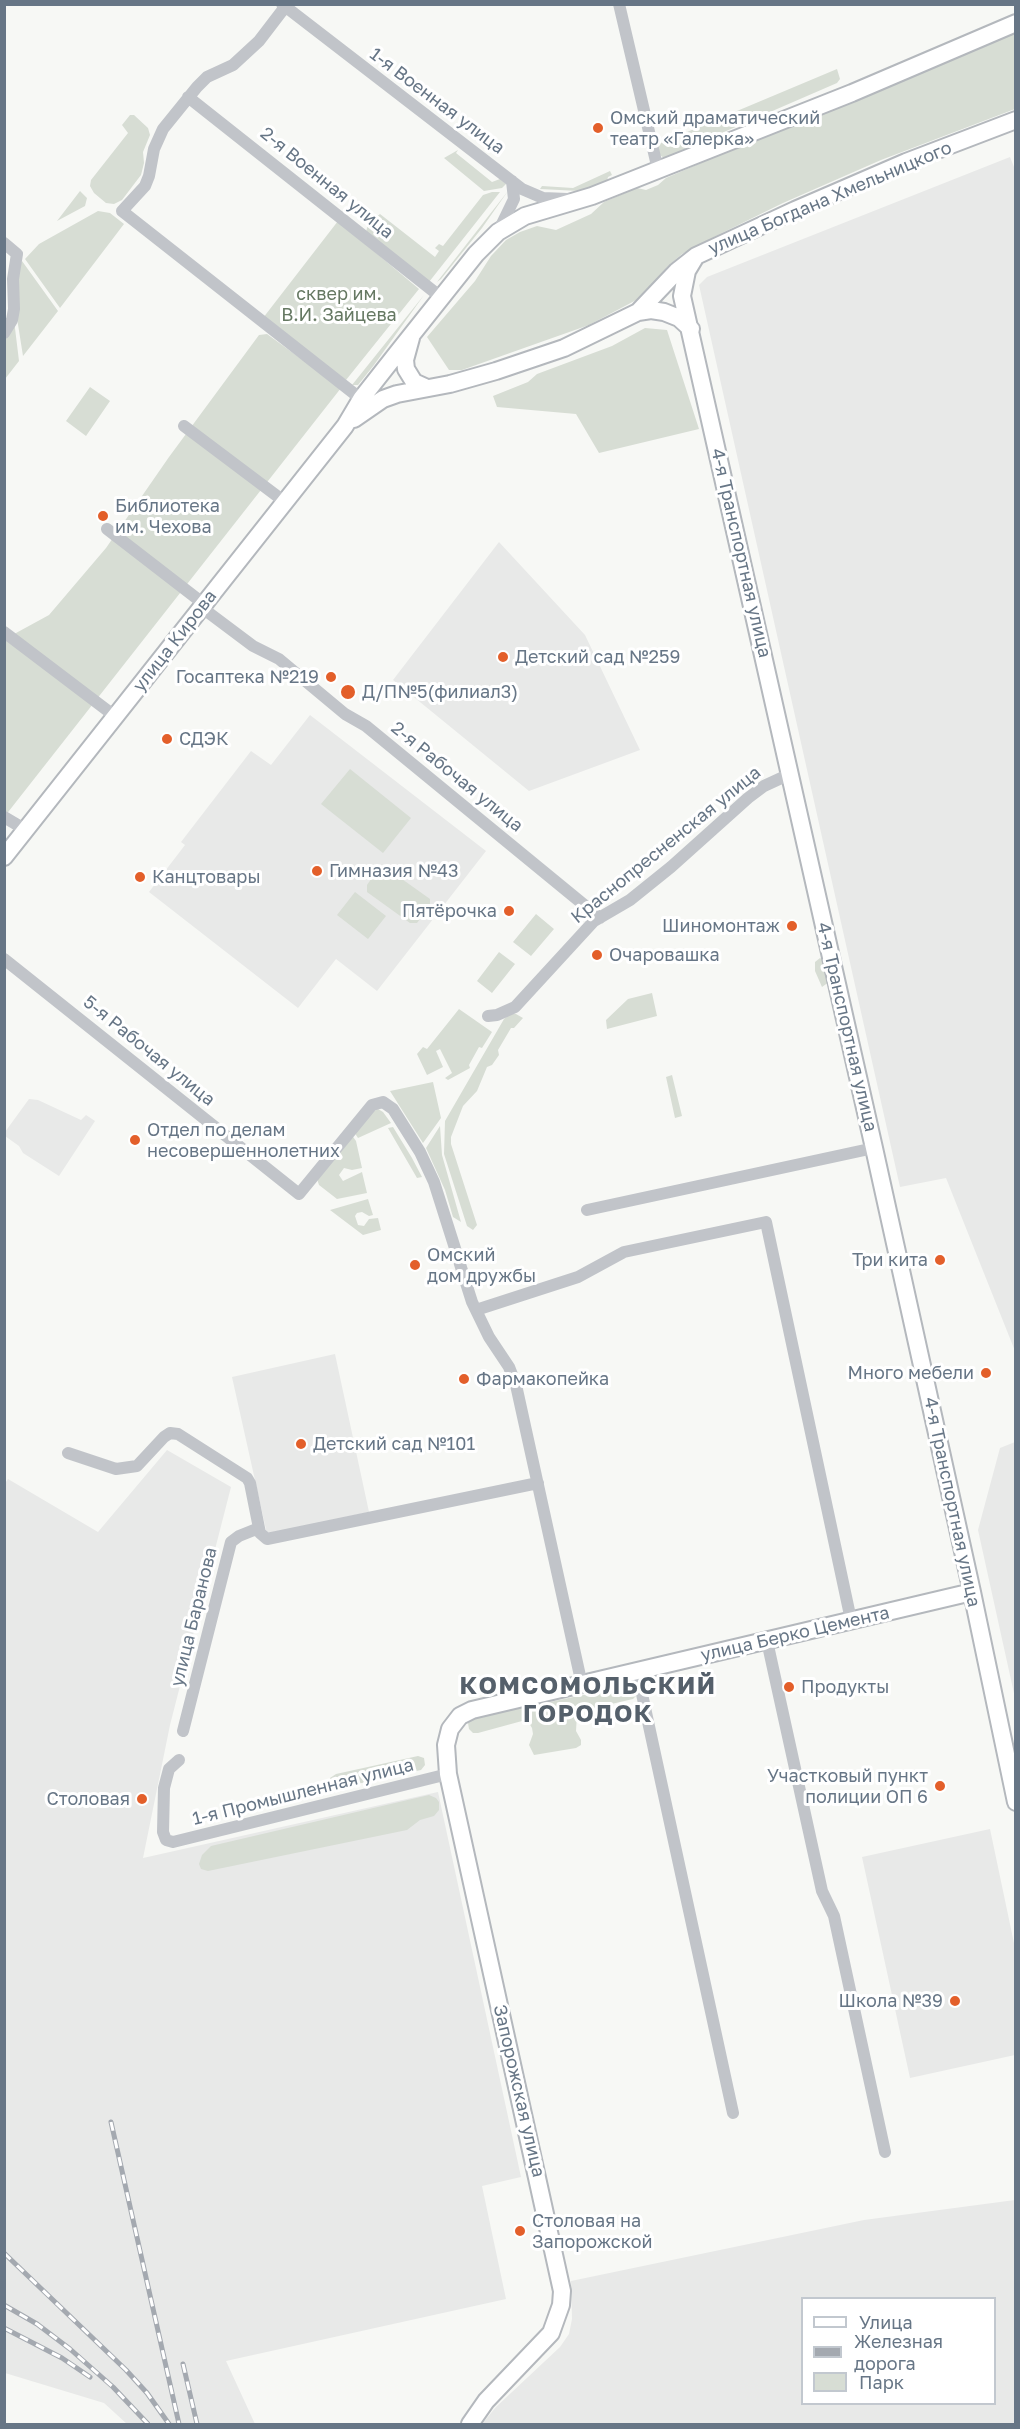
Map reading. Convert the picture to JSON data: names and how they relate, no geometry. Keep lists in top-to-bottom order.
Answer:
{
  "streets": {
    "main road": [
      "улица Богдана Хмельницкого",
      "4-я Транспортная улица",
      "улица Кирова",
      "улица Берко Цемента",
      "Запорожская улица"
    ],
    "street": [
      "1-я Военная улица",
      "2-я Военная улица",
      "2-я Рабочая улица",
      "Краснопресненская улица",
      "5-я Рабочая улица",
      "улица Баранова",
      "1-я Промышленная улица"
    ]
  },
  "crossings": [
    ["улица Богдана Хмельницкого", "4-я Транспортная улица"],
    ["улица Богдана Хмельницкого", "улица Кирова"],
    ["4-я Транспортная улица", "Краснопресненская улица"],
    ["4-я Транспортная улица", "улица Берко Цемента"],
    ["улица Кирова", "2-я Рабочая улица"],
    ["2-я Рабочая улица", "Краснопресненская улица"],
    ["улица Берко Цемента", "Запорожская улица"],
    ["1-я Промышленная улица", "Запорожская улица"]
  ],
  "districts": ["КОМСОМОЛЬСКИЙ ГОРОДОК"],
  "parks": ["сквер им. В.И. Зайцева"],
  "places": [
    "Омский драматический театр «Галерка»",
    "Библиотека им. Чехова",
    "Детский сад №259",
    "Госаптека №219",
    "Д/П№5(филиал3)",
    "СДЭК",
    "Гимназия №43",
    "Канцтовары",
    "Пятёрочка",
    "Шиномонтаж",
    "Очаровашка",
    "Отдел по делам несовершеннолетних",
    "Три кита",
    "Омский дом дружбы",
    "Много мебели",
    "Фармакопейка",
    "Детский сад №101",
    "Продукты",
    "Участковый пункт полиции ОП 6",
    "Столовая",
    "Школа №39",
    "Столовая на Запорожской"
  ],
  "legend": ["Улица", "Железная дорога", "Парк"]
}
